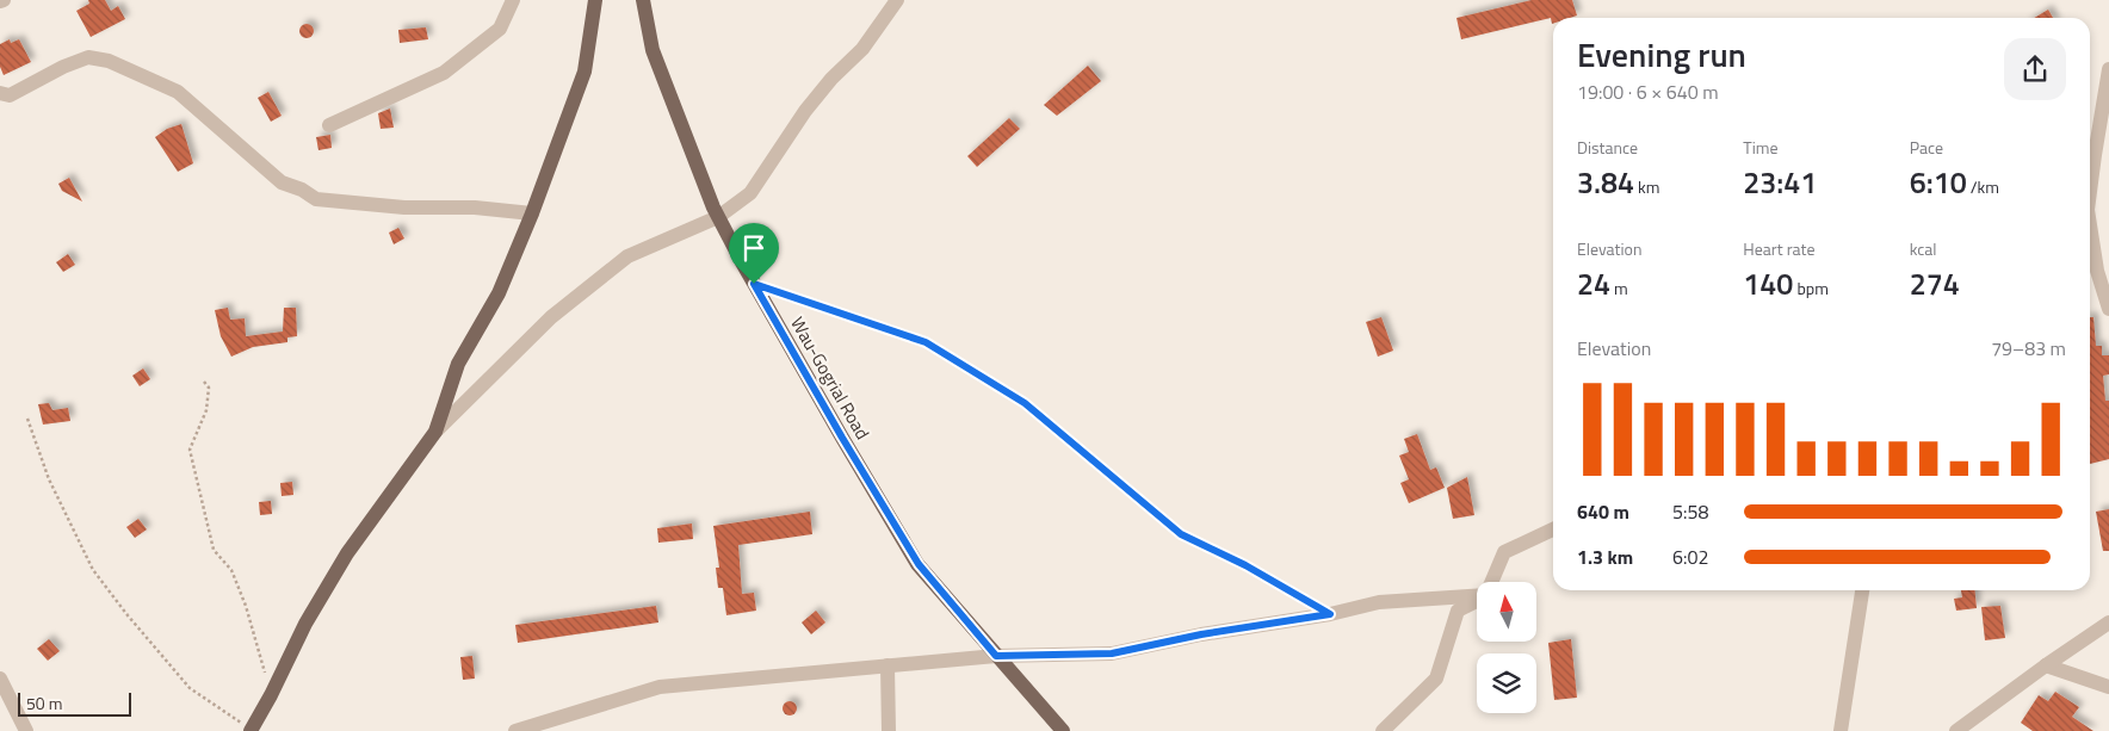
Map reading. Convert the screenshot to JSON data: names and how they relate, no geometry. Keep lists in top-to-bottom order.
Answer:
{
  "streets": {
    "main road": ["Wau-Gogrial Road"]
  },
  "scale_bar": "50 m",
  "north": "top",
  "page": {
    "heading": ["Evening run", "19:00 · 6 × 640 m"],
    "stats": [
      ["Distance", "3.84 km"],
      ["Time", "23:41"],
      ["Pace", "6:10 /km"],
      ["Elevation", "24 m"],
      ["Heart rate", "140 bpm"],
      ["kcal", "274"]
    ],
    "chart": ["Elevation", "79–83 m"],
    "list": [
      {
        "name": "640 m",
        "note": "5:58"
      },
      {
        "name": "1.3 km",
        "note": "6:02"
      }
    ],
    "scale": "50 m"
  }
}
